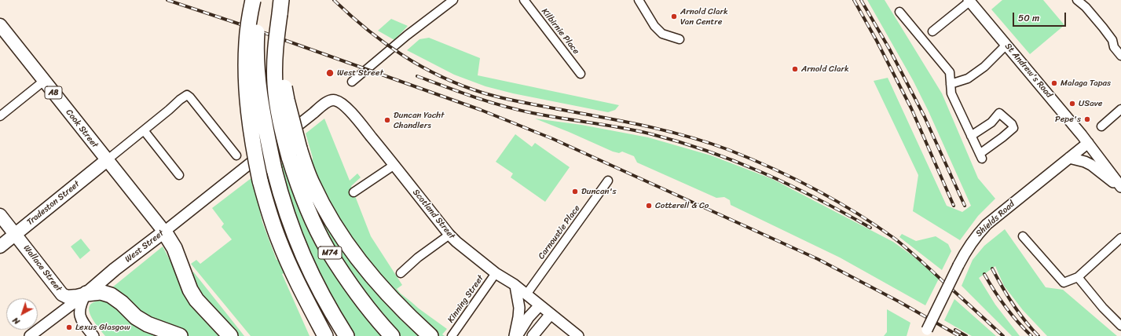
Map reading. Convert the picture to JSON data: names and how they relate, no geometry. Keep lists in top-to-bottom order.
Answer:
{
  "streets": {
    "highway": ["M74"],
    "main road": [
      "A8",
      "Cook Street",
      "Tradeston Street",
      "West Street",
      "Wallace Street"
    ],
    "street": [
      "Kilbirnie Place",
      "St Andrew's Road",
      "Scotland Street",
      "Shields Road",
      "Carnoustie Place",
      "Kinning Street"
    ]
  },
  "crossings": [
    ["St Andrew's Road", "Shields Road"],
    ["Cook Street", "Tradeston Street"],
    ["Cook Street", "West Street"],
    ["Tradeston Street", "Wallace Street"],
    ["Scotland Street", "Carnoustie Place"],
    ["Scotland Street", "West Street"],
    ["Scotland Street", "Kinning Street"],
    ["West Street", "Wallace Street"]
  ],
  "places": [
    "Arnold Clark Van Centre",
    "Arnold Clark",
    "West Street",
    "Malaga Tapas",
    "USave",
    "Pepe's",
    "Duncan Yacht Chandlers",
    "Duncan's",
    "Cotterell & Co",
    "Lexus Glasgow"
  ],
  "scale_bar": "50 m",
  "north": "bottom left"
}
